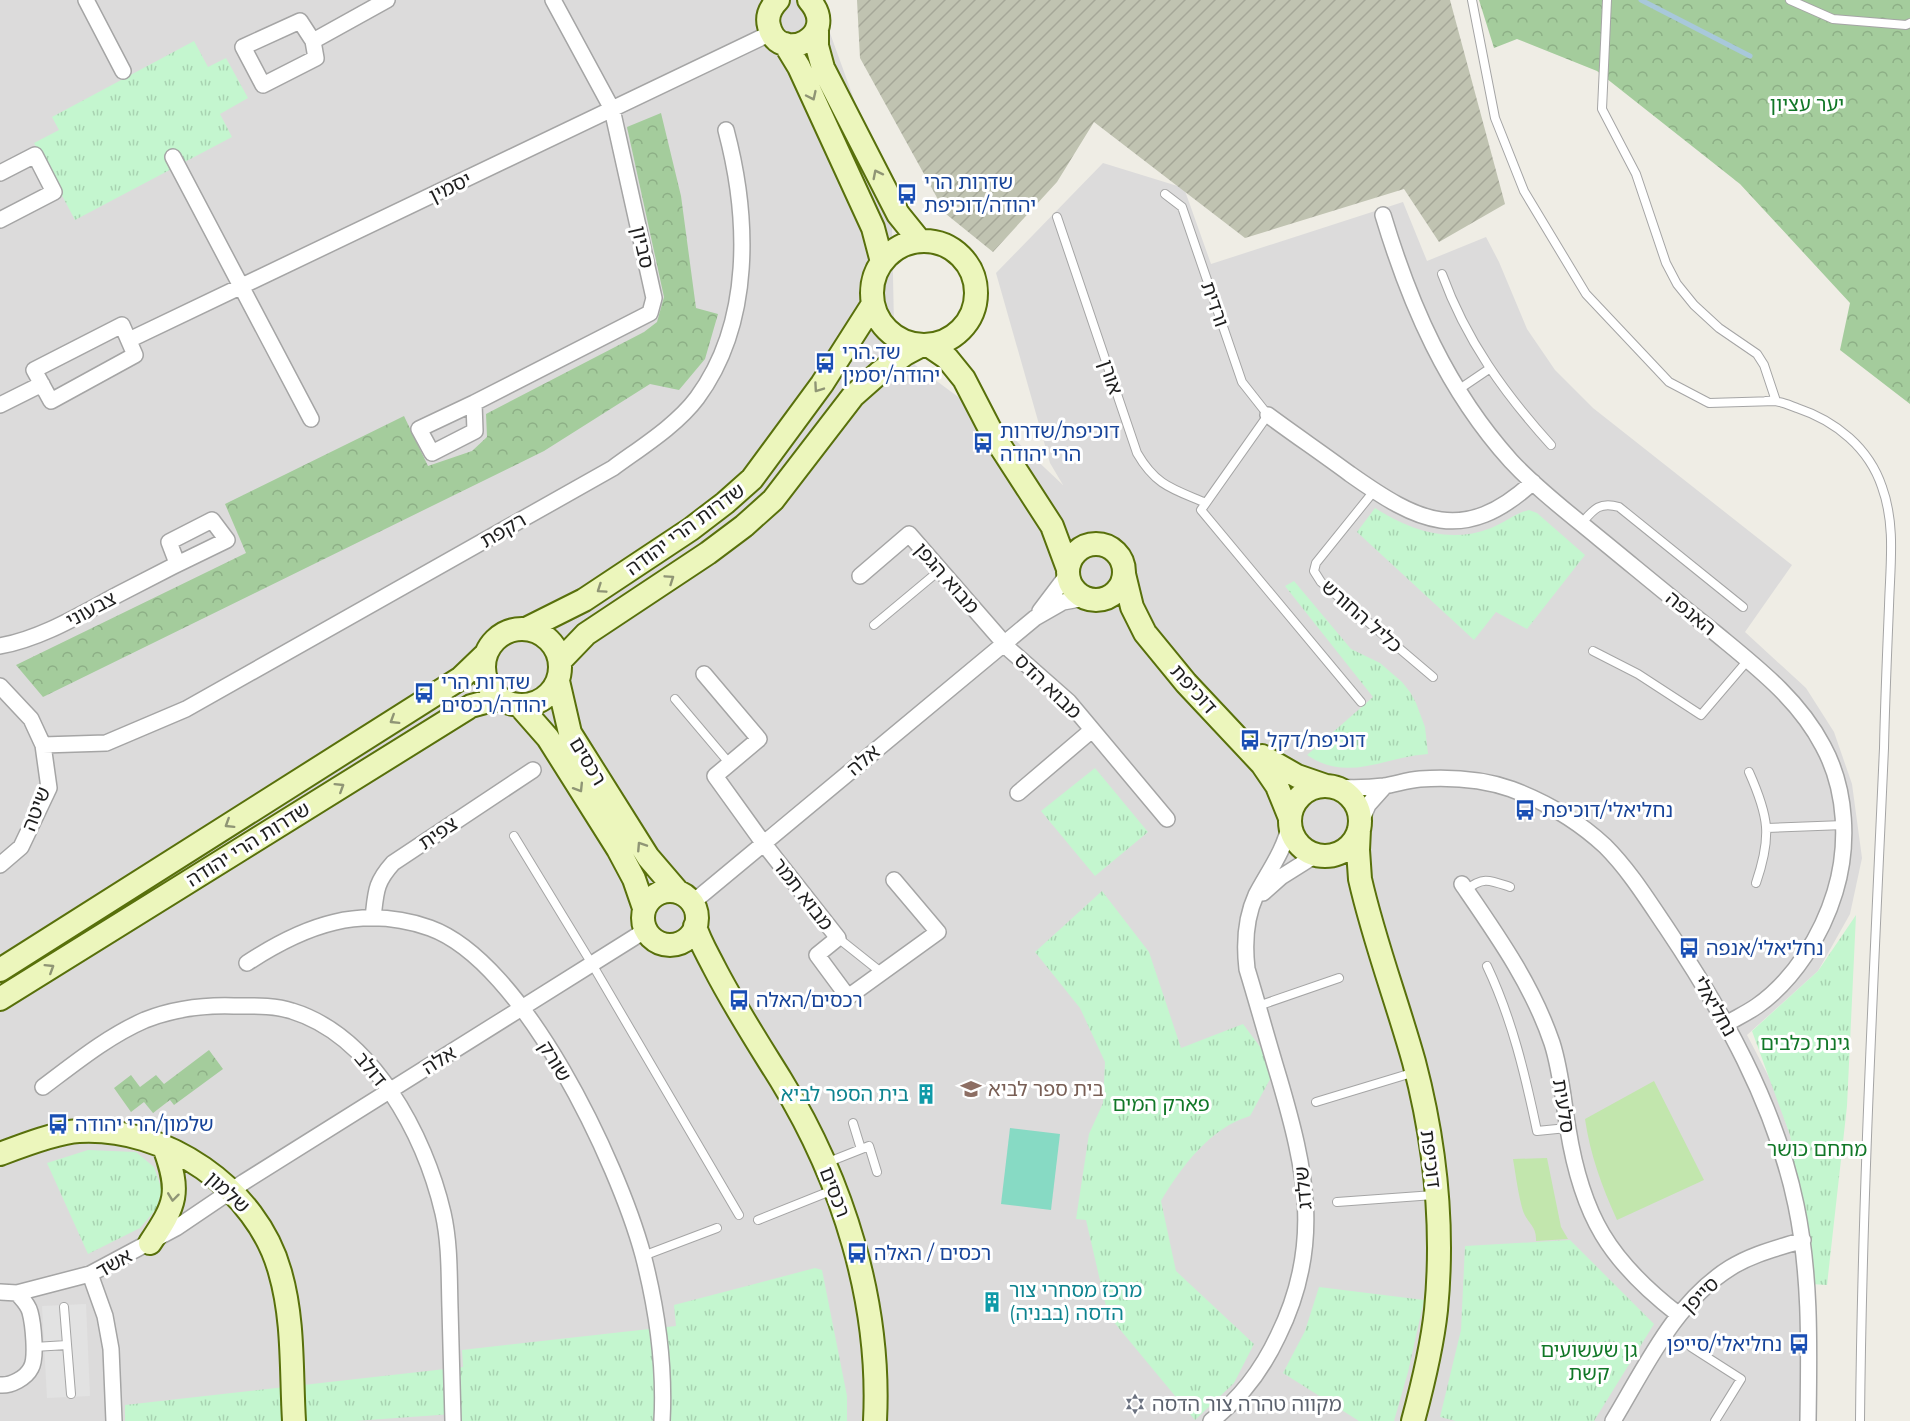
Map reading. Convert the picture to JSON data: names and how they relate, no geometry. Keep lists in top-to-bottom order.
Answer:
{
  "streets": {
    "street": [
      "יסמין",
      "סביון",
      "שדרות הרי יהודה",
      "רקפת",
      "מבוא הגפן",
      "צבעוני",
      "האנפה",
      "מבוא הדס",
      "דוכיפת",
      "אלה",
      "רכסים",
      "שיטה",
      "צפית",
      "מבוא תמר",
      "נחליאלי",
      "שורק",
      "דולב",
      "סלעית",
      "שלדג",
      "שלמון",
      "אשד",
      "סייפן"
    ],
    "lane": ["ורדית", "אורן", "כליל החורש"]
  },
  "crossings": [
    ["יסמין", "סביון"],
    ["שדרות הרי יהודה", "רכסים"],
    ["רקפת", "שיטה"],
    ["מבוא הגפן", "מבוא הדס"],
    ["מבוא הגפן", "אלה"],
    ["האנפה", "נחליאלי"],
    ["מבוא הדס", "אלה"],
    ["דוכיפת", "אלה"],
    ["דוכיפת", "נחליאלי"],
    ["דוכיפת", "שלדג"],
    ["אלה", "רכסים"],
    ["אלה", "מבוא תמר"],
    ["אלה", "שורק"],
    ["אלה", "דולב"],
    ["אלה", "שלמון"],
    ["אלה", "אשד"],
    ["צפית", "שורק"],
    ["נחליאלי", "שלדג"],
    ["נחליאלי", "סייפן"],
    ["סלעית", "סייפן"],
    ["שלמון", "אשד"]
  ],
  "parks": [
    "יער עציון",
    "גינת כלבים",
    "פארק המים",
    "מתחם כושר",
    "גן שעשועים קשת"
  ],
  "places": {
    "bus stop": [
      "שדרות הרי יהודה/דוכיפת",
      "שד.הרי יהודה/יסמין",
      "דוכיפת/שדרות הרי יהודה",
      "שדרות הרי יהודה/רכסים",
      "דוכיפת/דקל",
      "נחליאלי/דוכיפת",
      "נחליאלי/אנפה",
      "רכסים/האלה",
      "שלמון/הרי יהודה",
      "רכסים / האלה",
      "נחליאלי/סייפן"
    ],
    "school or university": ["בית ספר לביא"],
    "building": ["בית הספר לביא", "מרכז מסחרי צור הדסה (בבניה)"],
    "synagogue": ["מקווה טהרה צור הדסה"]
  }
}
